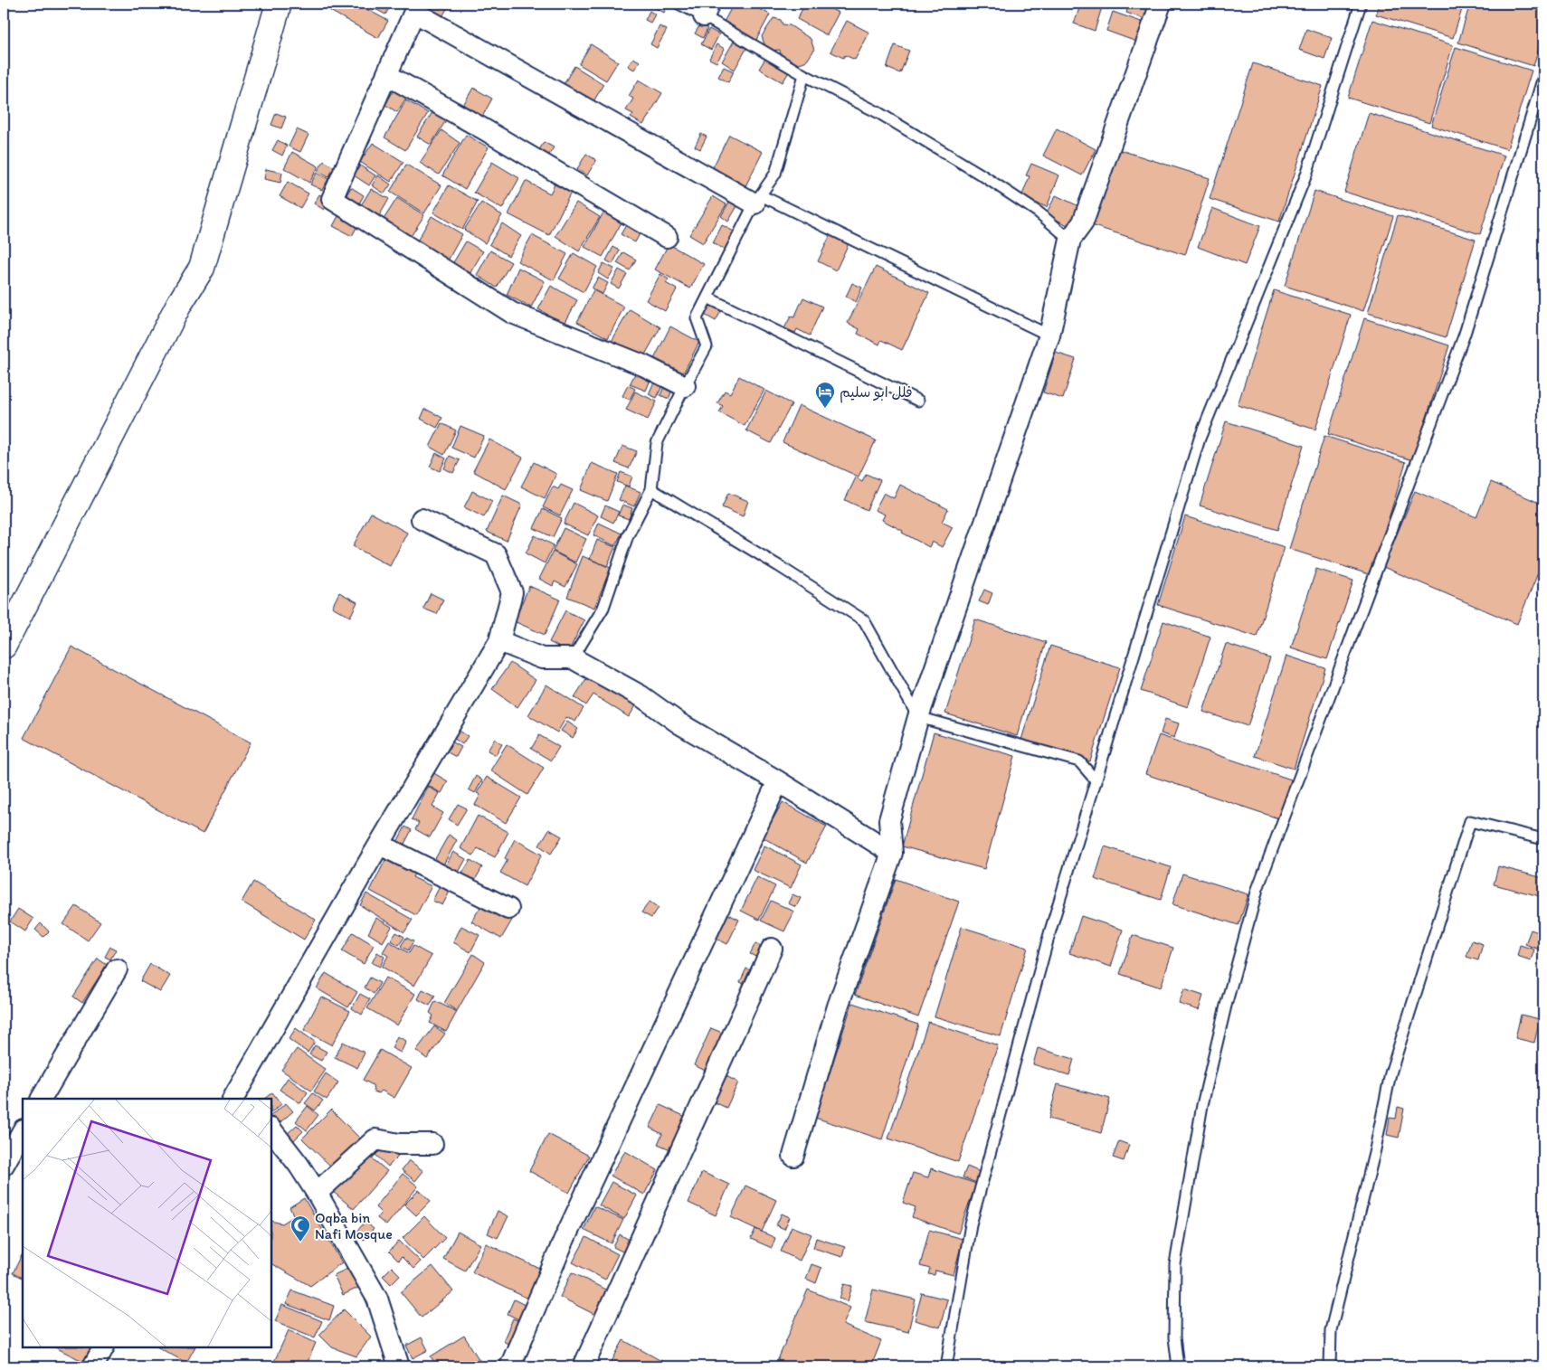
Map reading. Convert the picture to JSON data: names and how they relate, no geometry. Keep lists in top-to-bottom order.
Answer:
{
  "places": {
    "hotel": ["فلل ابو سليم"],
    "mosque": ["Oqba bin Nafi Mosque"]
  }
}
